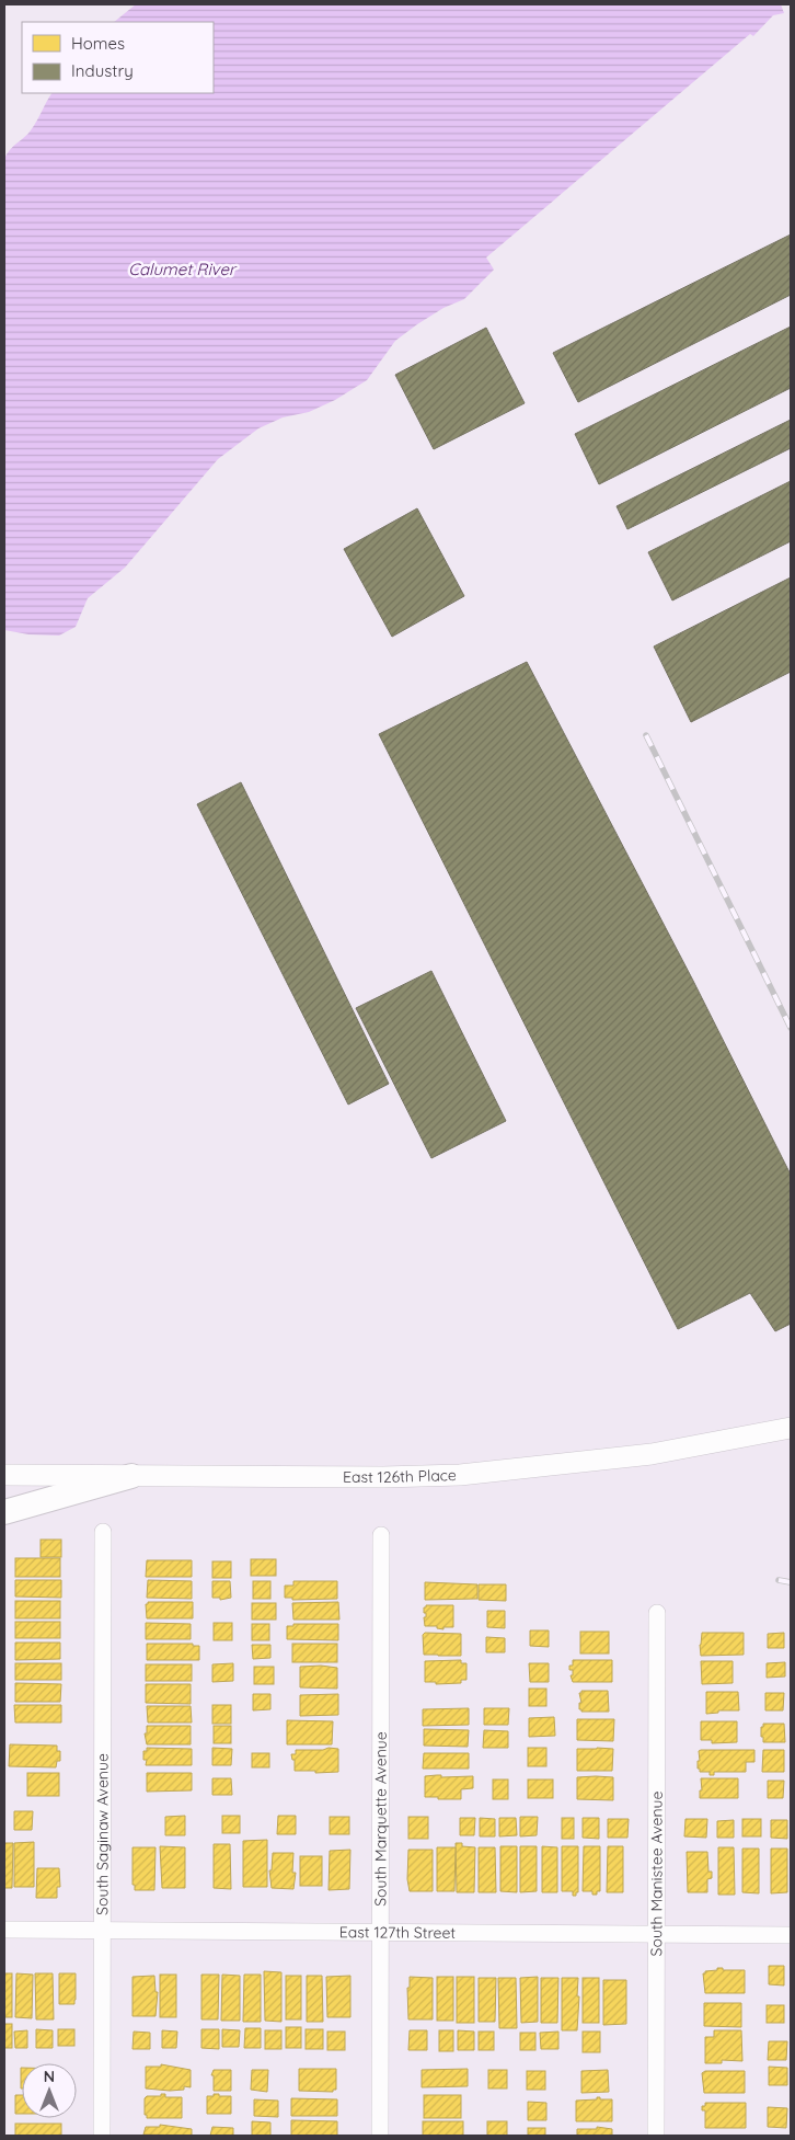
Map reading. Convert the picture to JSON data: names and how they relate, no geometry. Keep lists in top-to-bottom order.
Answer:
{
  "streets": {
    "street": [
      "East 126th Place",
      "South Marquette Avenue",
      "South Saginaw Avenue",
      "South Manistee Avenue",
      "East 127th Street"
    ]
  },
  "crossings": [
    ["South Marquette Avenue", "East 127th Street"],
    ["South Saginaw Avenue", "East 127th Street"],
    ["South Manistee Avenue", "East 127th Street"]
  ],
  "water": ["Calumet River"],
  "legend": ["Homes", "Industry"],
  "north": "top"
}
